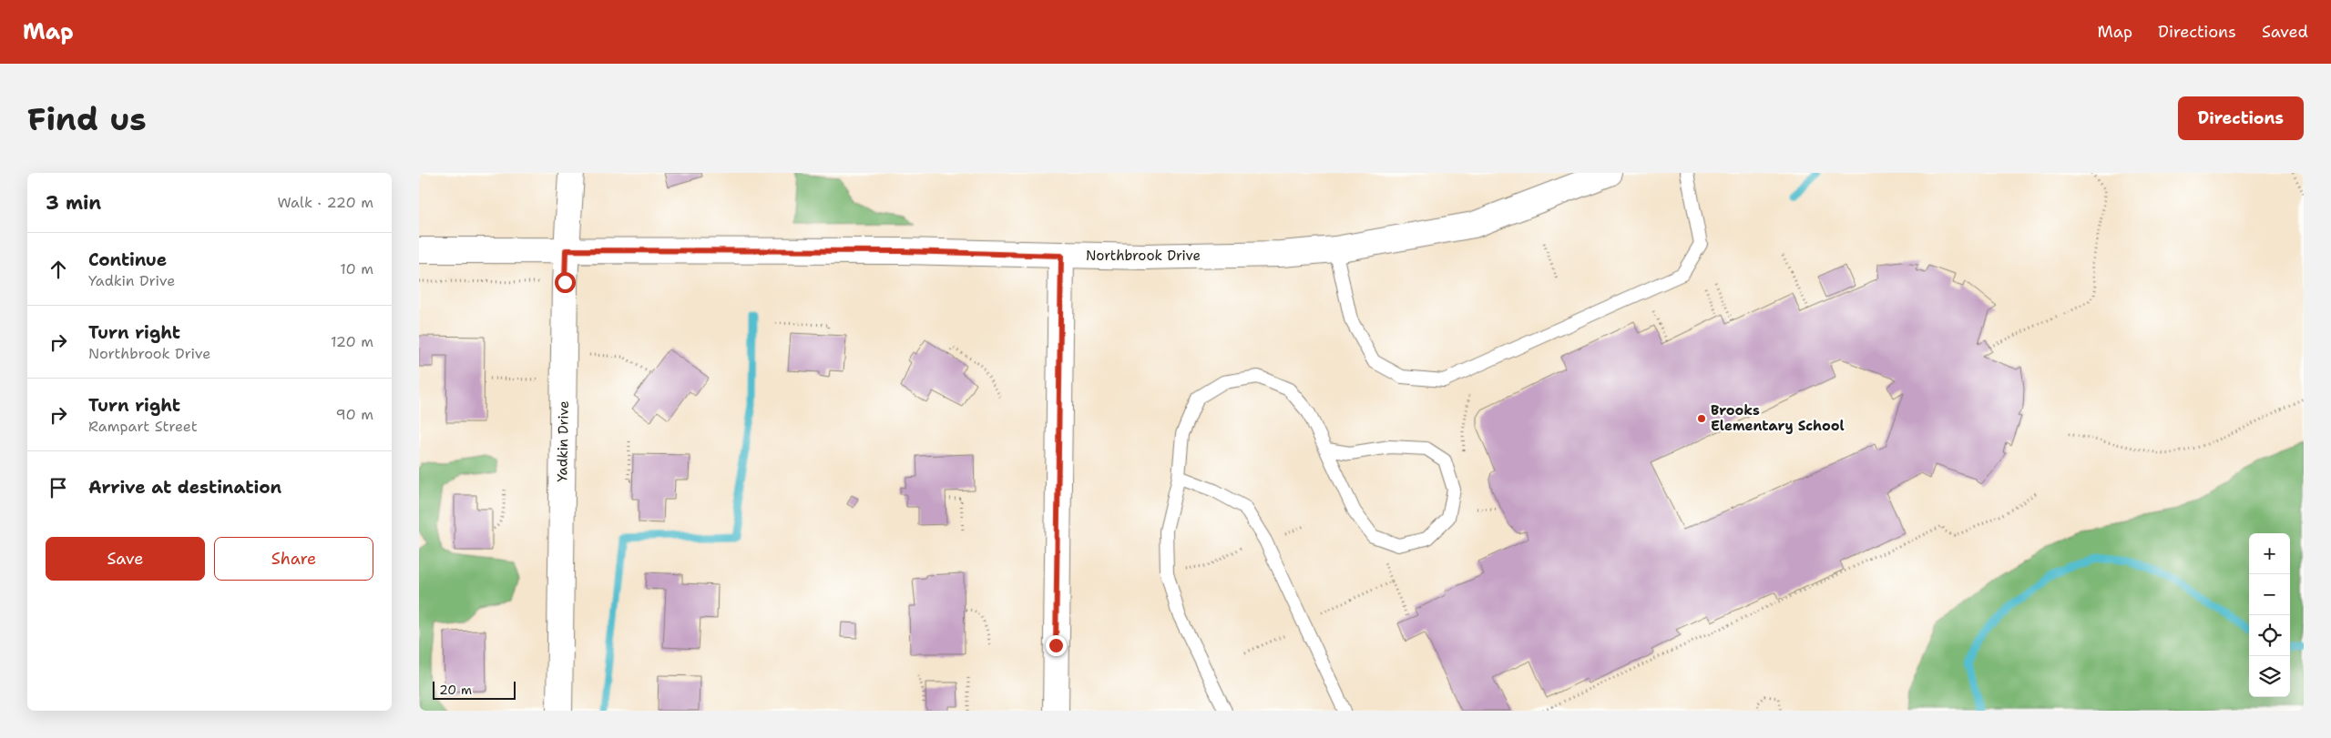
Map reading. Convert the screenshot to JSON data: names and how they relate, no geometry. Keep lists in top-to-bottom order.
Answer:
{
  "streets": {
    "street": ["Northbrook Drive", "Yadkin Drive"]
  },
  "crossings": [
    ["Northbrook Drive", "Yadkin Drive"]
  ],
  "places": ["Brooks Elementary School"],
  "scale_bar": "20 m",
  "page": {
    "header": "Map",
    "nav": ["Map", "Directions", "Saved"],
    "buttons": [
      "Directions",
      ["Save", "Share"]
    ],
    "title": "Find us",
    "heading": ["3 min", "Walk · 220 m"],
    "list": [
      ["Continue", "Yadkin Drive", "10 m"],
      ["Turn right", "Northbrook Drive", "120 m"],
      ["Turn right", "Rampart Street", "90 m"],
      "Arrive at destination"
    ],
    "map_buttons": ["+", "−"],
    "scale": "20 m"
  }
}
